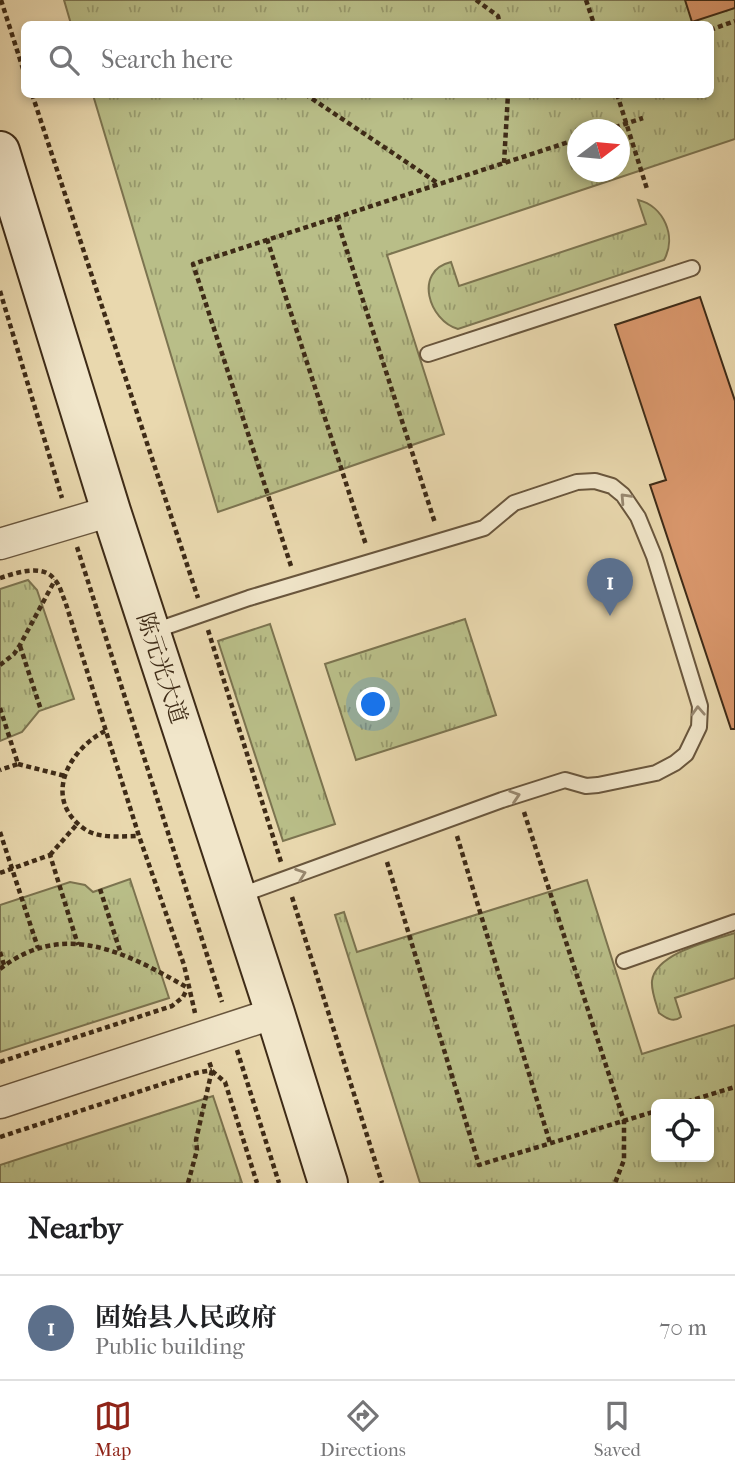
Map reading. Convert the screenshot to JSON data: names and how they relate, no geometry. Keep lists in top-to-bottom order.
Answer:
{
  "streets": {
    "main road": ["陈元光大道"]
  },
  "north": "right",
  "page": {
    "search": "Search here",
    "pins": "1",
    "heading": "Nearby",
    "list": [
      {
        "mark": "1",
        "name": "固始县人民政府",
        "note": "Public building",
        "value": "70 m"
      }
    ],
    "nav": ["Map", "Directions", "Saved"]
  }
}
